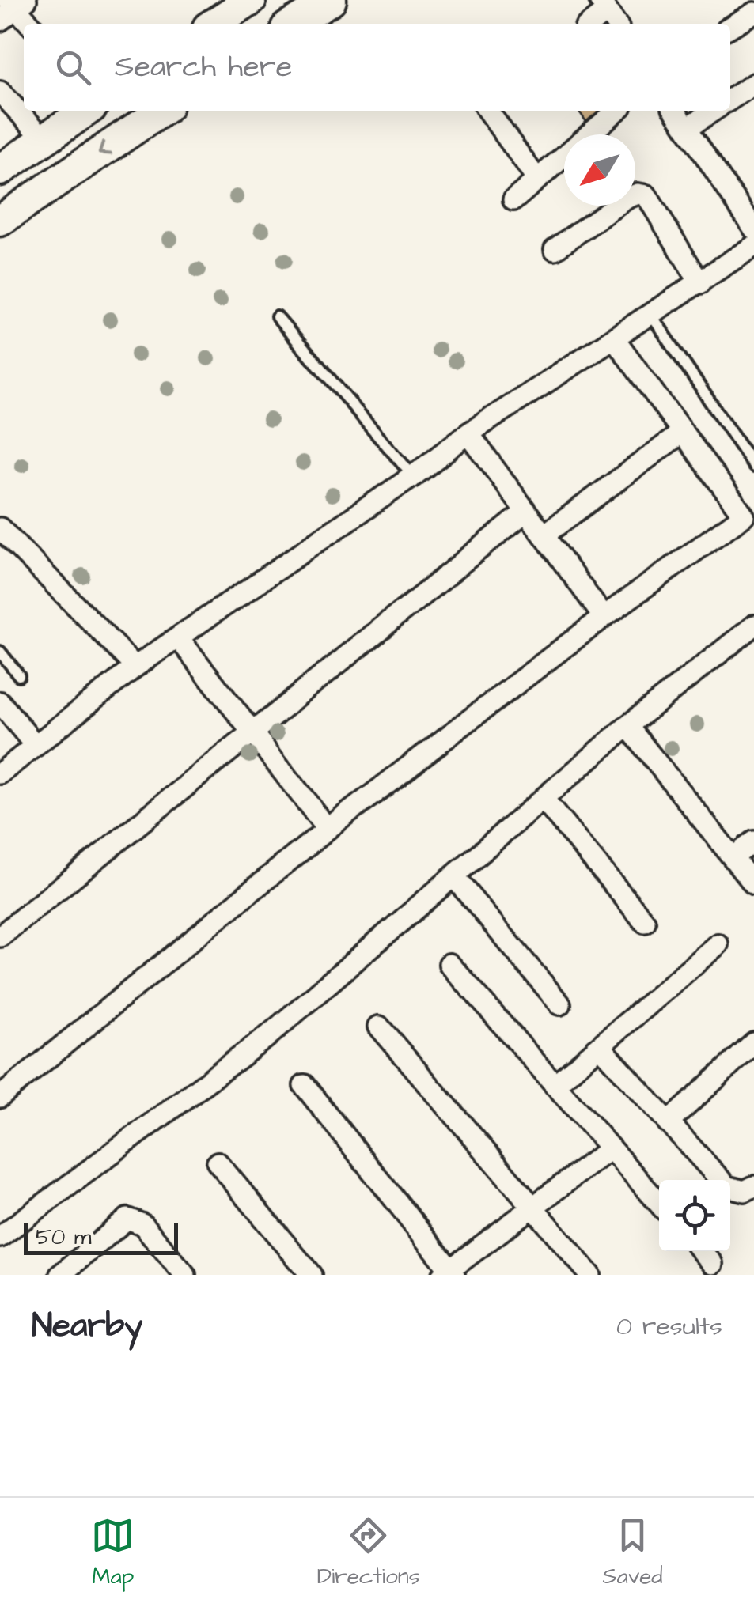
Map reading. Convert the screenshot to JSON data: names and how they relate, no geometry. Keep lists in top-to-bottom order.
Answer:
{
  "scale_bar": "50 m",
  "north": "bottom left",
  "page": {
    "search": "Search here",
    "scale": "50 m",
    "heading": ["Nearby", "0 results"],
    "nav": ["Map", "Directions", "Saved"]
  }
}
